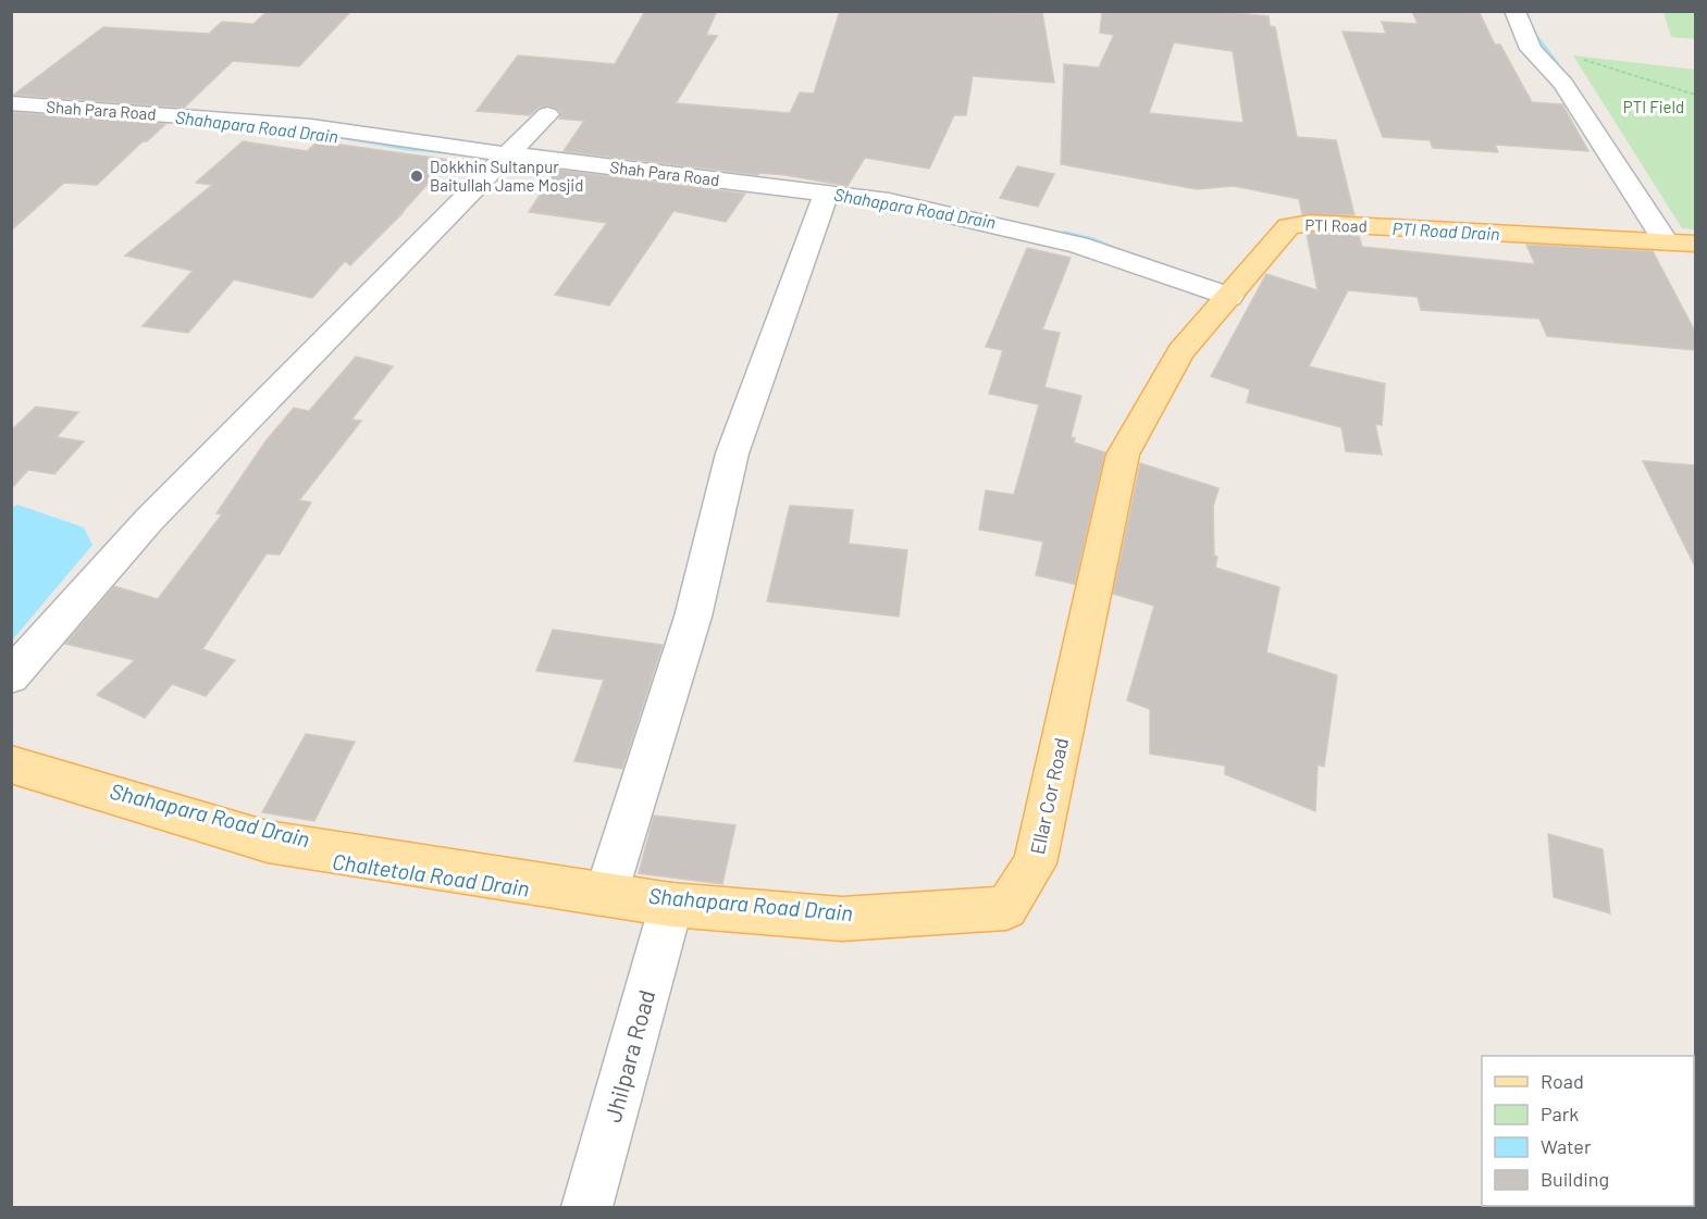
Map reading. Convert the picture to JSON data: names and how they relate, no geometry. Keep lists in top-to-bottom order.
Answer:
{
  "streets": {
    "main road": ["PTI Road", "Ellar Cor Road"],
    "street": ["Shah Para Road", "Jhilpara Road"]
  },
  "crossings": [
    ["Shah Para Road", "PTI Road"],
    ["PTI Road", "Ellar Cor Road"],
    ["Ellar Cor Road", "Jhilpara Road"]
  ],
  "water": ["Shahapara Road Drain", "PTI Road Drain", "Chaltetola Road Drain"],
  "parks": ["PTI Field"],
  "places": ["Dokkhin Sultanpur Baitullah Jame Mosjid"],
  "legend": [
    "Road",
    "Park",
    "Water",
    "Building"
  ]
}
